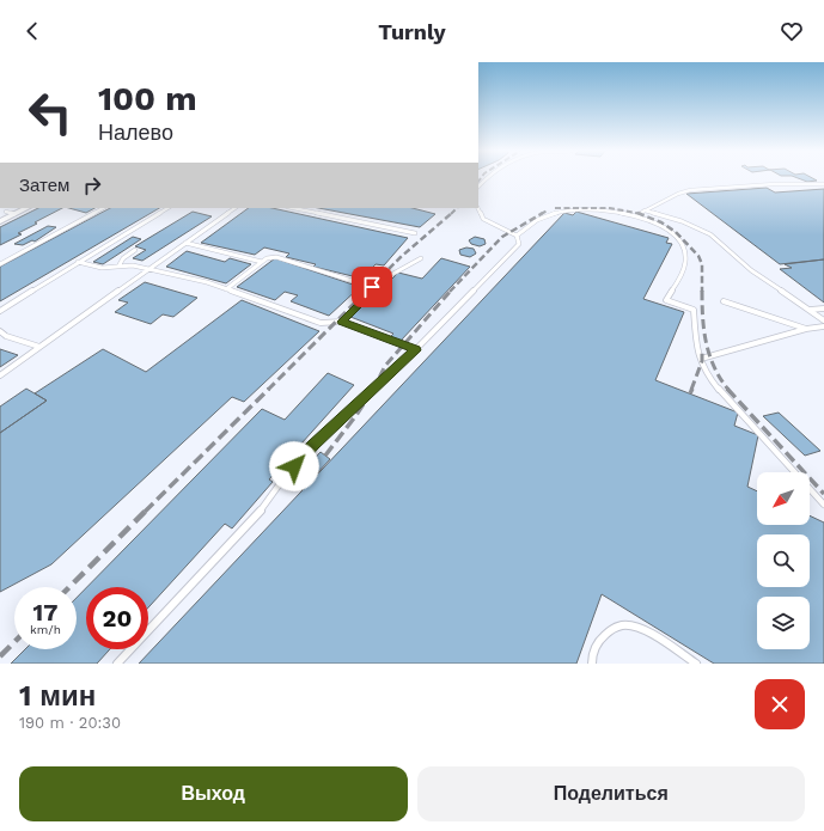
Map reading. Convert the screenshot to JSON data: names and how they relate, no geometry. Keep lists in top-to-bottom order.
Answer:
{
  "north": "bottom left",
  "page": {
    "header": "Turnly",
    "turn": ["100 m", "Налево"],
    "then": "Затем",
    "speed": "17 km/h",
    "limit": "20",
    "heading": ["1 мин", "190 m · 20:30"],
    "buttons": ["Выход", "Поделиться"]
  }
}
